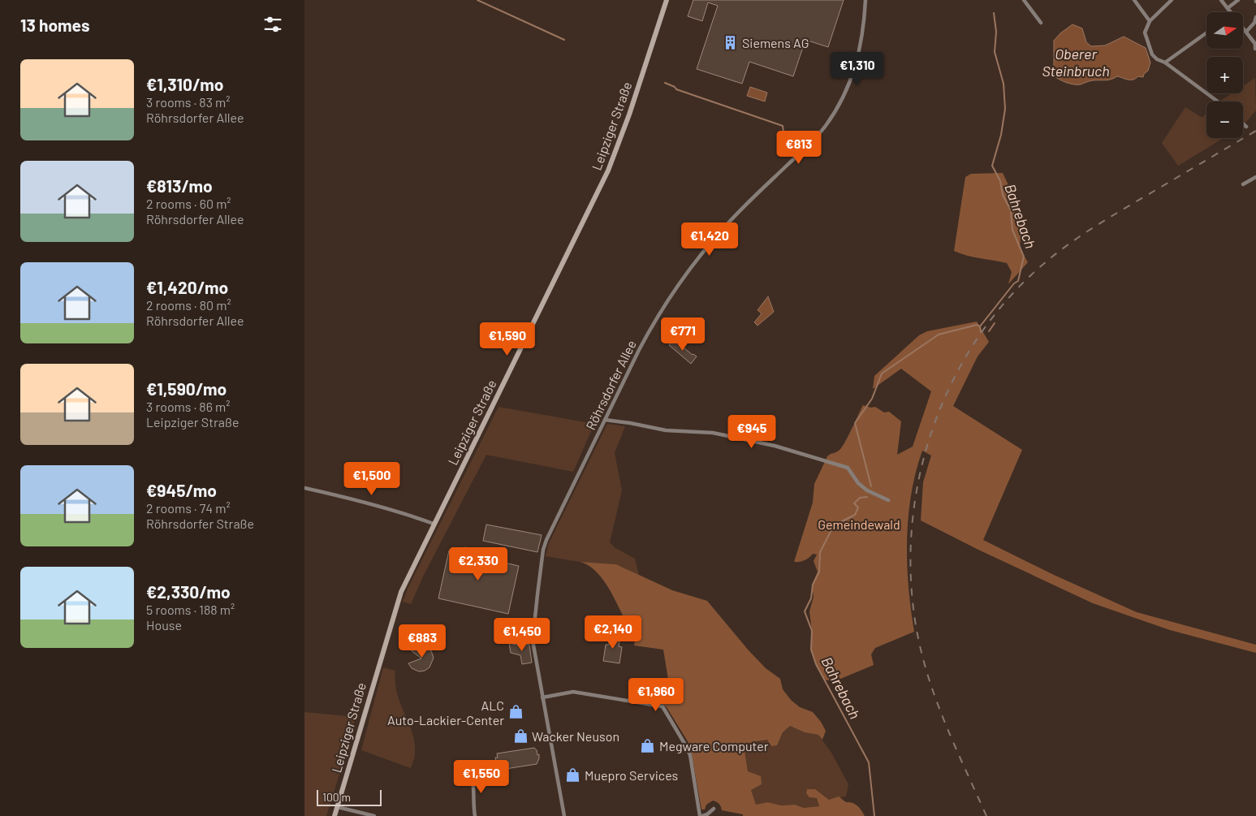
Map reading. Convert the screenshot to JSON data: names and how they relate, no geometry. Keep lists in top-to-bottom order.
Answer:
{
  "streets": {
    "main road": ["Leipziger Straße"],
    "street": ["Röhrsdorfer Allee"]
  },
  "water": ["Oberer Steinbruch", "Bahrebach"],
  "parks": ["Gemeindewald"],
  "places": {
    "building": ["Siemens AG"],
    "shop": [
      "ALC Auto-Lackier-Center",
      "Wacker Neuson",
      "Megware Computer",
      "Muepro Services"
    ]
  },
  "scale_bar": "100 m",
  "north": "right",
  "page": {
    "heading": "13 homes",
    "map_buttons": ["+", "−"],
    "list": [
      {
        "name": "€1,310/mo",
        "note": "3 rooms · 83 m² · Röhrsdorfer Allee"
      },
      {
        "name": "€813/mo",
        "note": "2 rooms · 60 m² · Röhrsdorfer Allee"
      },
      {
        "name": "€1,420/mo",
        "note": "2 rooms · 80 m² · Röhrsdorfer Allee"
      },
      {
        "name": "€1,590/mo",
        "note": "3 rooms · 86 m² · Leipziger Straße"
      },
      {
        "name": "€945/mo",
        "note": "2 rooms · 74 m² · Röhrsdorfer Straße"
      },
      {
        "name": "€2,330/mo",
        "note": "5 rooms · 188 m² · House"
      }
    ],
    "price": [
      "€1,310",
      "€813",
      "€1,420",
      "€771",
      "€1,590",
      "€945",
      "€1,500",
      "€2,330",
      "€2,140",
      "€1,450",
      "€883",
      "€1,960",
      "€1,550"
    ],
    "scale": "100 m"
  }
}
